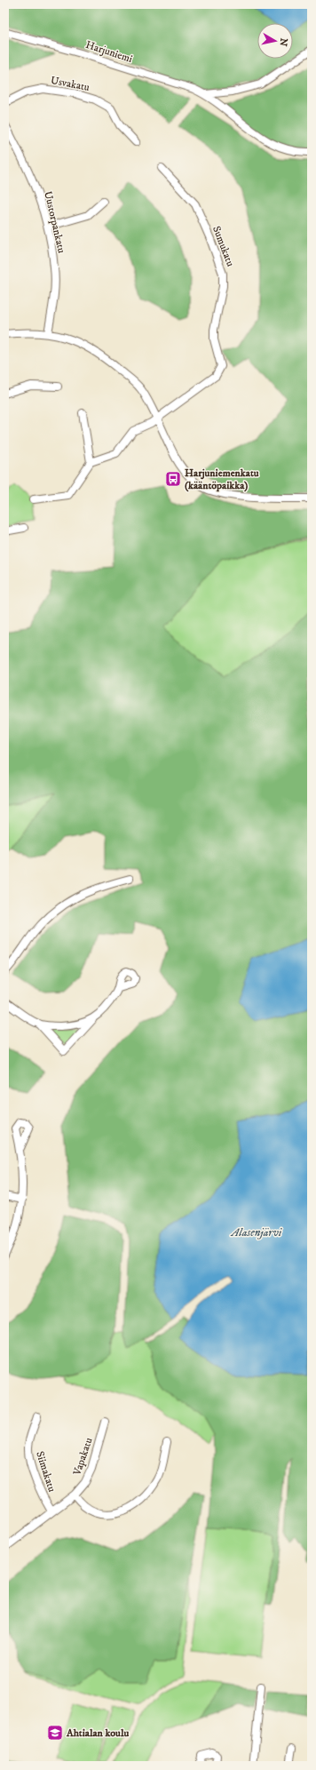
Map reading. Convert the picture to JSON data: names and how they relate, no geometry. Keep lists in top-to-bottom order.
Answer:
{
  "streets": {
    "street": [
      "Harjuniemi",
      "Usvakatu",
      "Uustorpankatu",
      "Sumukatu",
      "Vapakatu",
      "Siimakatu"
    ]
  },
  "crossings": [
    ["Vapakatu", "Siimakatu"]
  ],
  "water": ["Alasenjärvi"],
  "places": {
    "bus stop": ["Harjuniemenkatu (kääntöpaikka)"],
    "school or university": ["Ahtialan koulu"]
  },
  "north": "right"
}
